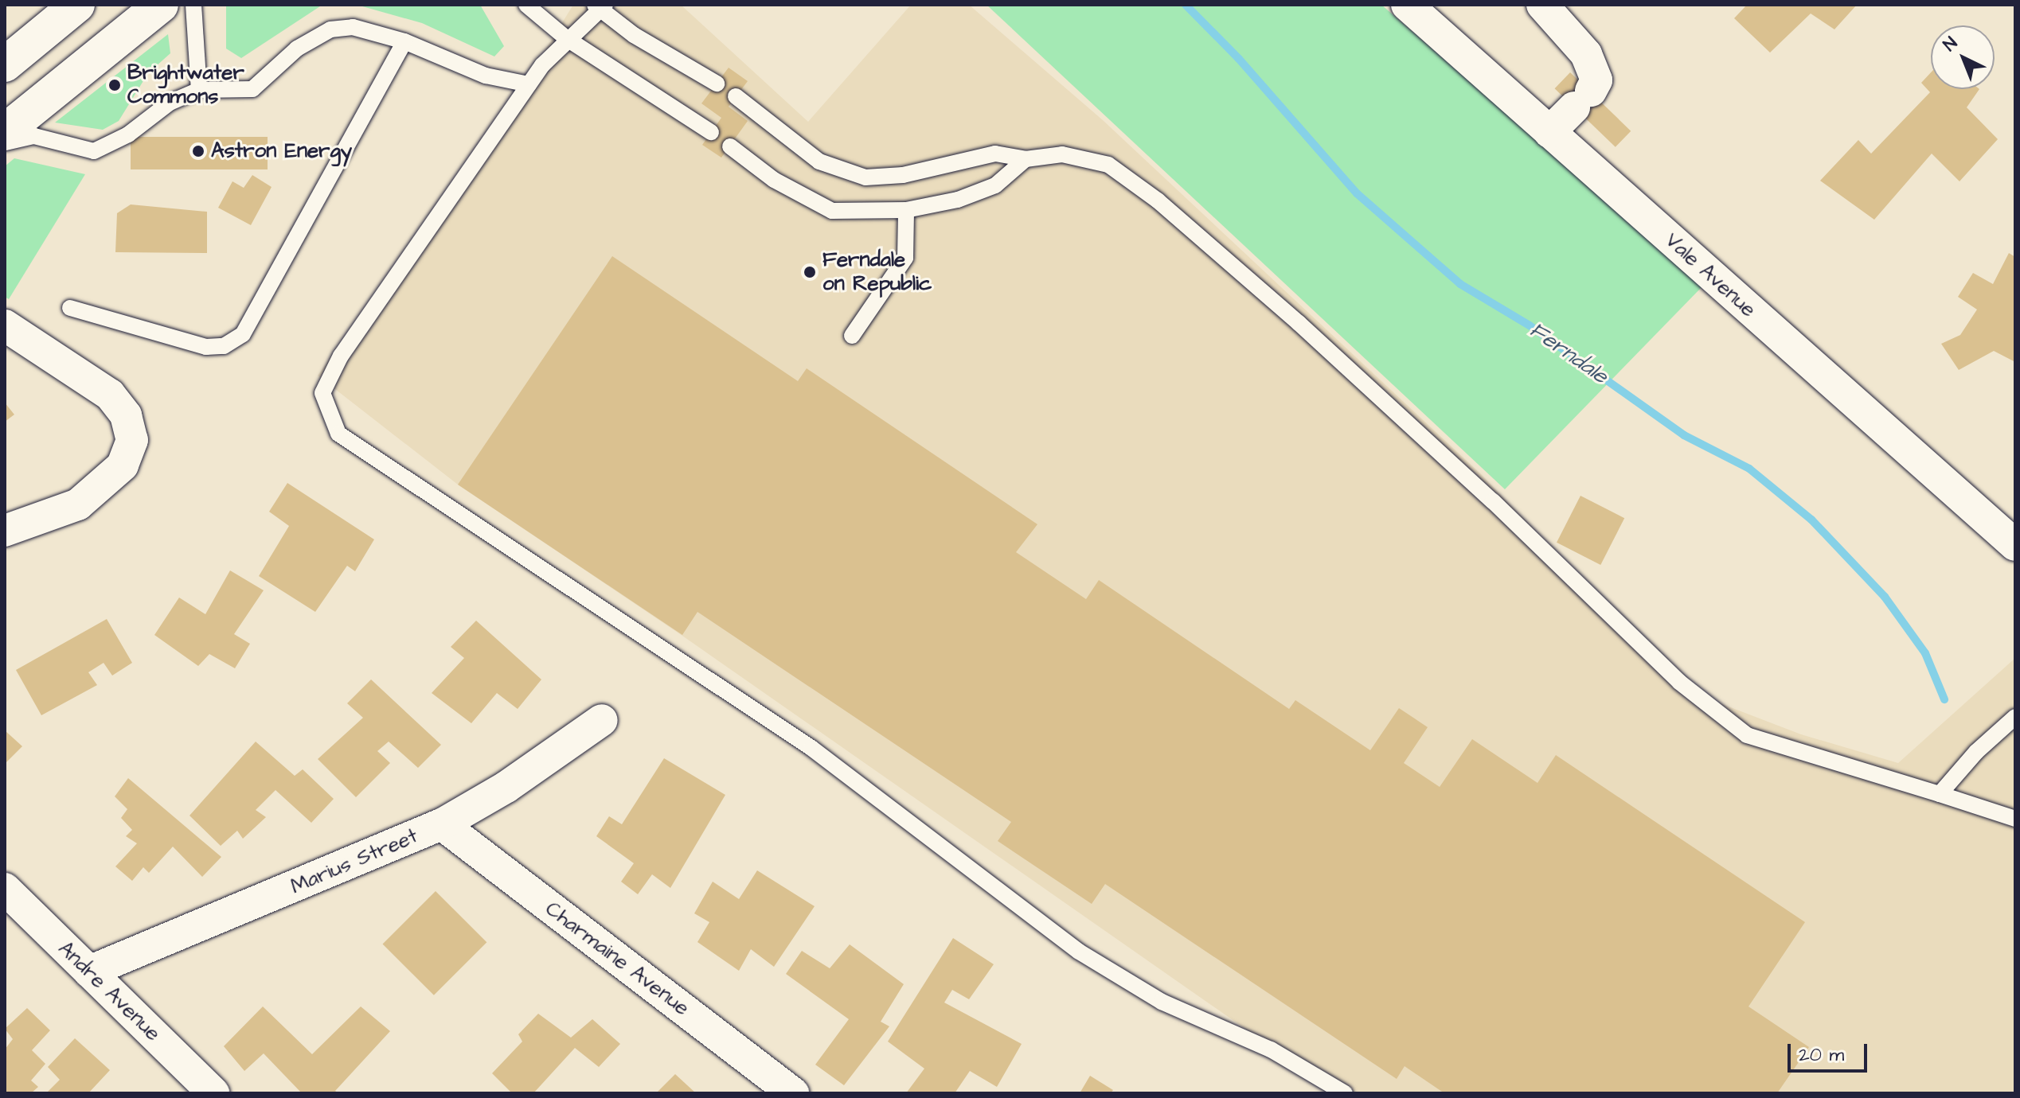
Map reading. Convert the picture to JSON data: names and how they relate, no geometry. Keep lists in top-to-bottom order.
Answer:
{
  "streets": {
    "street": [
      "Vale Avenue",
      "Marius Street",
      "Charmaine Avenue",
      "Andre Avenue"
    ]
  },
  "crossings": [
    ["Marius Street", "Charmaine Avenue"],
    ["Marius Street", "Andre Avenue"]
  ],
  "water": ["Ferndale"],
  "places": ["Brightwater Commons", "Astron Energy", "Ferndale on Republic"],
  "scale_bar": "20 m",
  "north": "top left"
}
